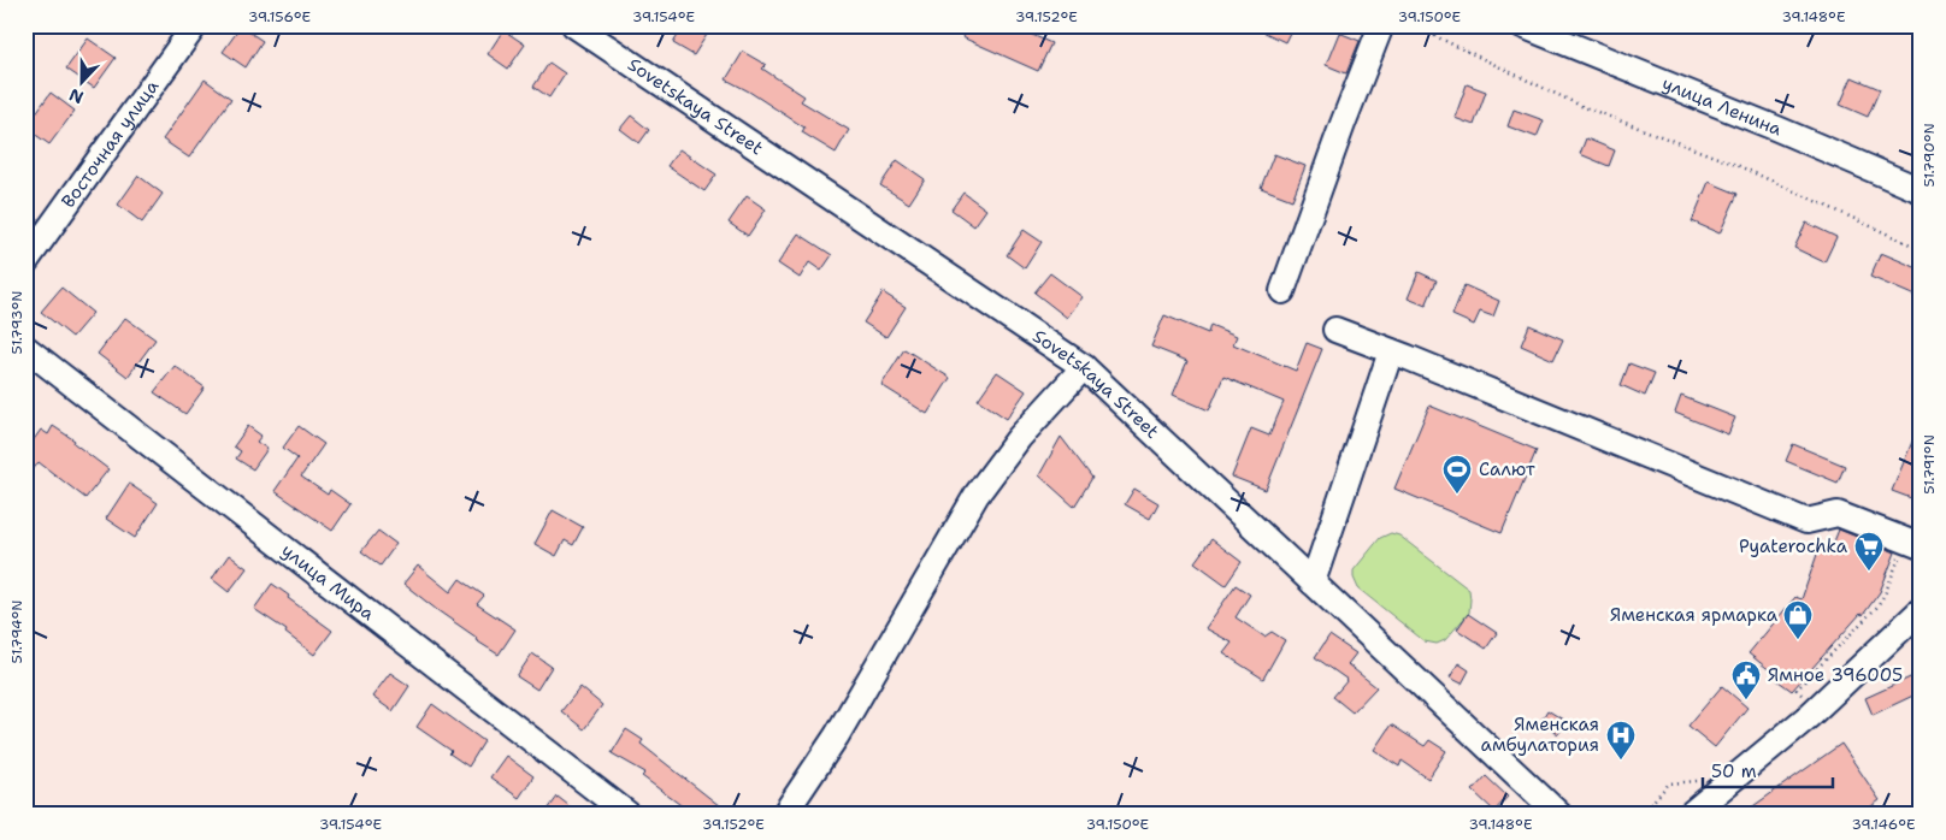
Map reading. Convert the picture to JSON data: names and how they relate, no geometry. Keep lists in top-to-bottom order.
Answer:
{
  "streets": {
    "street": [
      "Sovetskaya Street",
      "улица Ленина",
      "Восточная улица",
      "улица Мира"
    ]
  },
  "places": {
    "sports": ["Салют"],
    "supermarket": ["Pyaterochka"],
    "shop": ["Яменская ярмарка"],
    "public building": ["Ямное 396005"],
    "hospital": ["Яменская амбулатория"]
  },
  "scale_bar": "50 m",
  "north": "bottom",
  "coordinates": [
    "39.156°E",
    "39.154°E",
    "39.152°E",
    "39.150°E",
    "39.148°E",
    "51.790°N",
    "51.793°N",
    "51.791°N",
    "51.794°N",
    "39.146°E"
  ]
}
